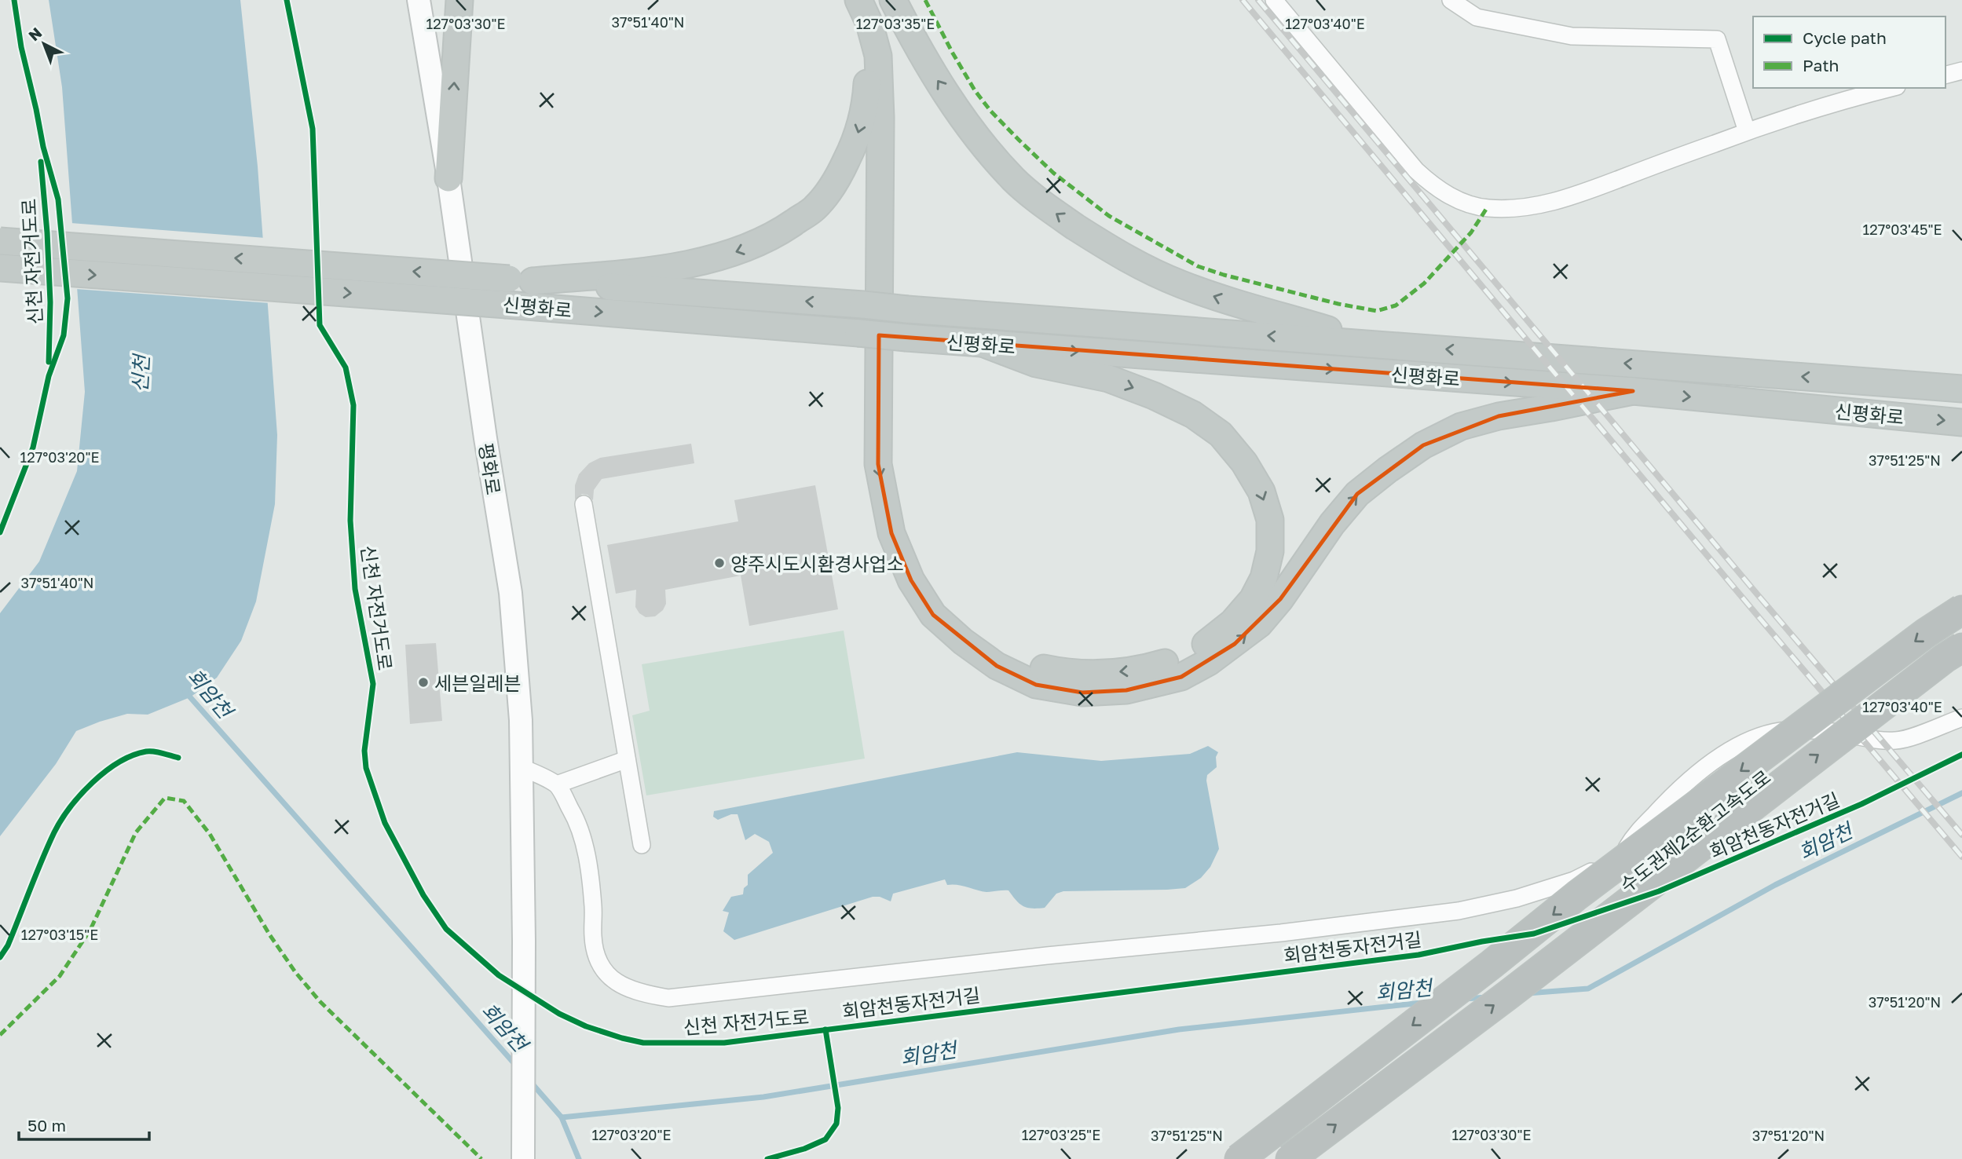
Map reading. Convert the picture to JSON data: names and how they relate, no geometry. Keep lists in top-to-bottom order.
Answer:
{
  "streets": {
    "highway": ["신평화로", "수도권제2순환고속도로"],
    "main road": ["평화로"],
    "cycle path": ["신천 자전거도로"]
  },
  "water": ["신천", "회암천"],
  "places": ["양주시도시환경사업소", "세븐일레븐"],
  "legend": ["Cycle path", "Path"],
  "scale_bar": "50 m",
  "north": "top left",
  "coordinates": [
    "37°51'40\"N",
    "127°03'30\"E",
    "127°03'35\"E",
    "127°03'40\"E",
    "127°03'45\"E",
    "127°03'20\"E",
    "37°51'25\"N",
    "127°03'15\"E",
    "37°51'20\"N",
    "127°03'25\"E"
  ]
}
